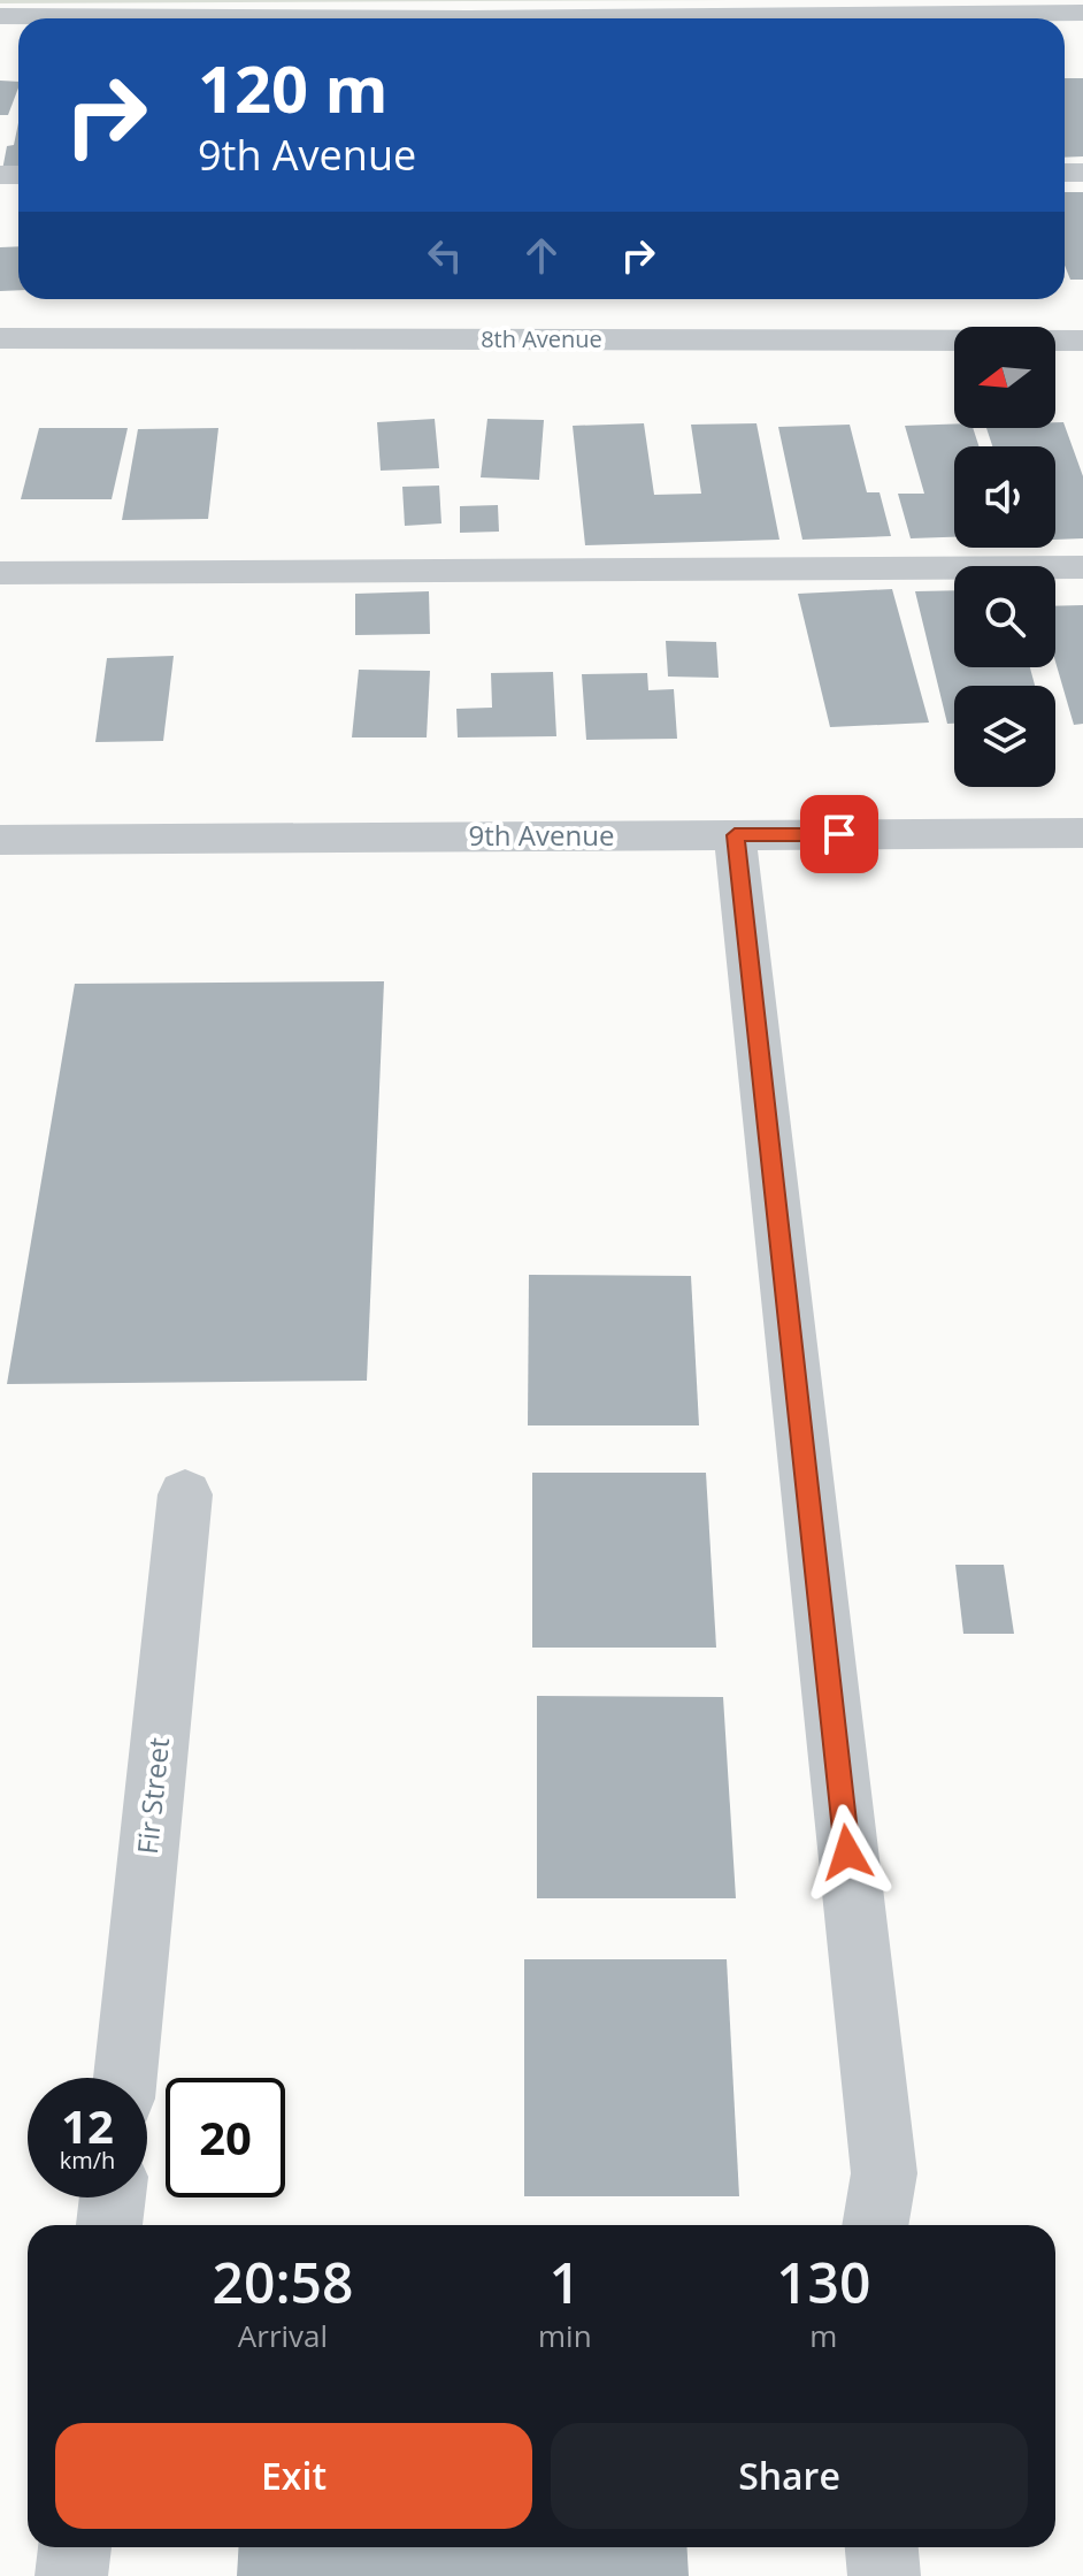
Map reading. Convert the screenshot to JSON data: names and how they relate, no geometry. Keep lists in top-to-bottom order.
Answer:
{
  "streets": {
    "street": ["8th Avenue", "9th Avenue", "Fir Street"]
  },
  "north": "left",
  "page": {
    "turn": ["120 m", "9th Avenue"],
    "speed": "12 km/h",
    "limit": "20",
    "eta": [
      "20:58",
      "Arrival",
      "1",
      "min",
      "130",
      "m"
    ],
    "buttons": ["Exit", "Share"]
  }
}
